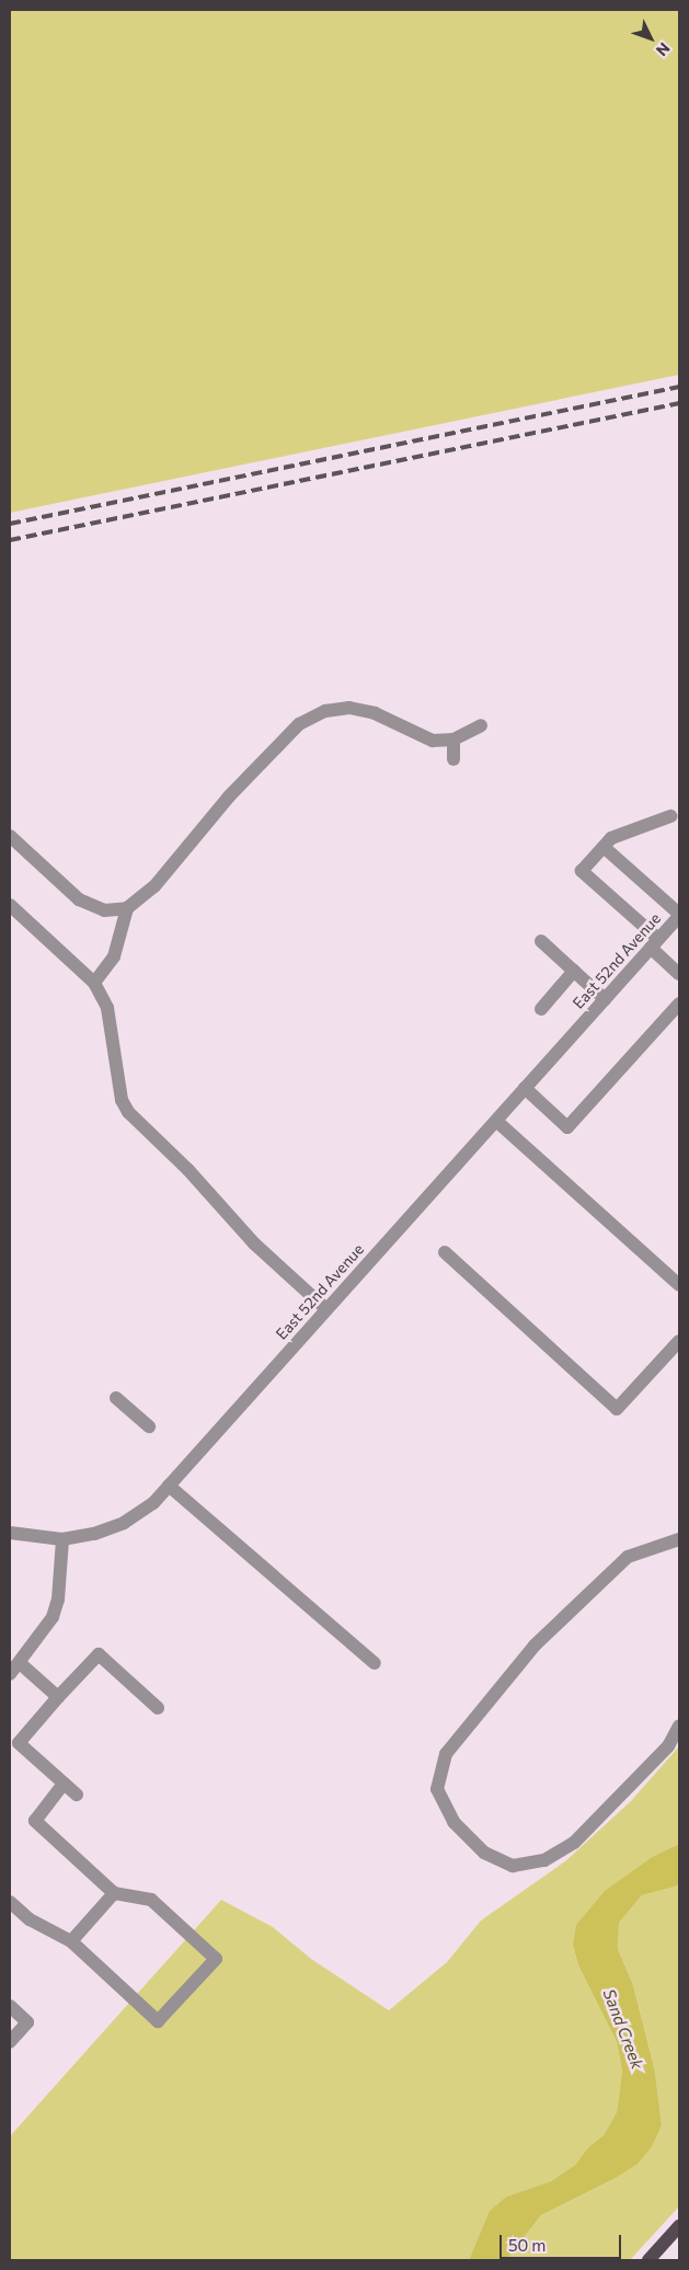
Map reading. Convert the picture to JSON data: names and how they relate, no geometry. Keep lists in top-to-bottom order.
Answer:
{
  "streets": {
    "street": ["East 52nd Avenue"]
  },
  "water": ["Sand Creek"],
  "scale_bar": "50 m",
  "north": "bottom right"
}
